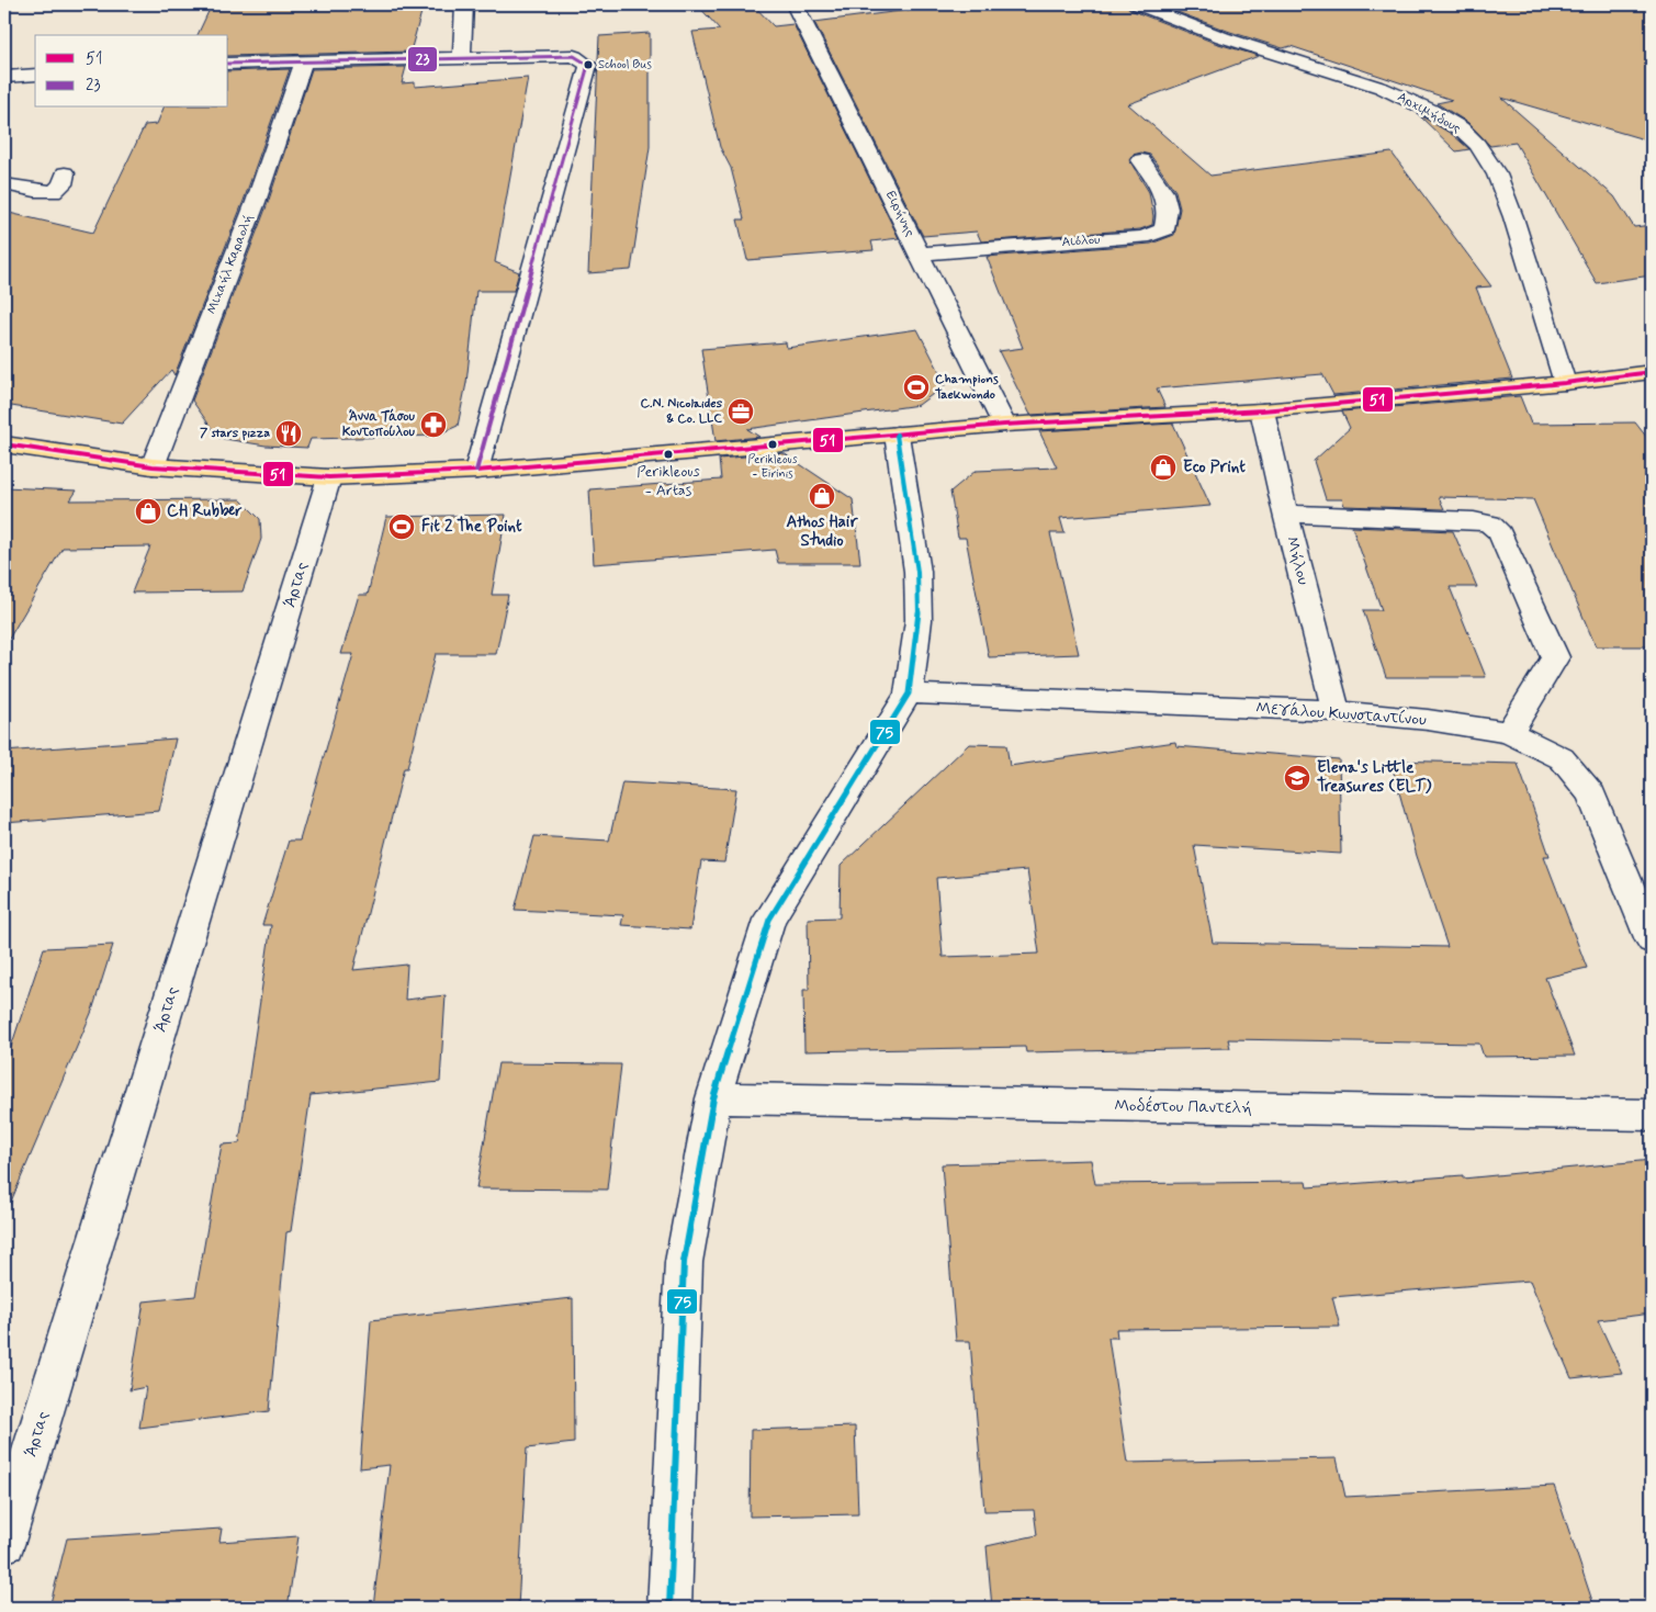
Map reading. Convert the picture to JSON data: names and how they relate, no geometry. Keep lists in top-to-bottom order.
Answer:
{
  "streets": {
    "street": [
      "Αρχιμήδους",
      "Ειρήνης",
      "Αιόλου",
      "Μιχαήλ Καραολή",
      "Μήλου",
      "Άρτας",
      "Μεγάλου Κωνσταντίνου",
      "Μοδέστου Παντελή"
    ]
  },
  "crossings": [
    ["Ειρήνης", "Αιόλου"],
    ["Μήλου", "Μεγάλου Κωνσταντίνου"]
  ],
  "places": {
    "other": ["School Bus", "Perikleous - Eirinis", "Perikleous - Artas"],
    "sports": ["Champions Taekwondo", "Fit 2 The Point"],
    "office": ["C.N. Nicolaides & Co. LLC"],
    "pharmacy": ["Άννα Τάσου Κοντοπούλου"],
    "restaurant": ["7 stars pizza"],
    "shop": ["Eco Print", "Athos Hair Studio", "CH Rubber"],
    "school or university": ["Elena's Little Treasures (ELT)"]
  },
  "lines": ["transit line 23", "transit line 51", "transit line 75"],
  "legend": ["51", "23"]
}
